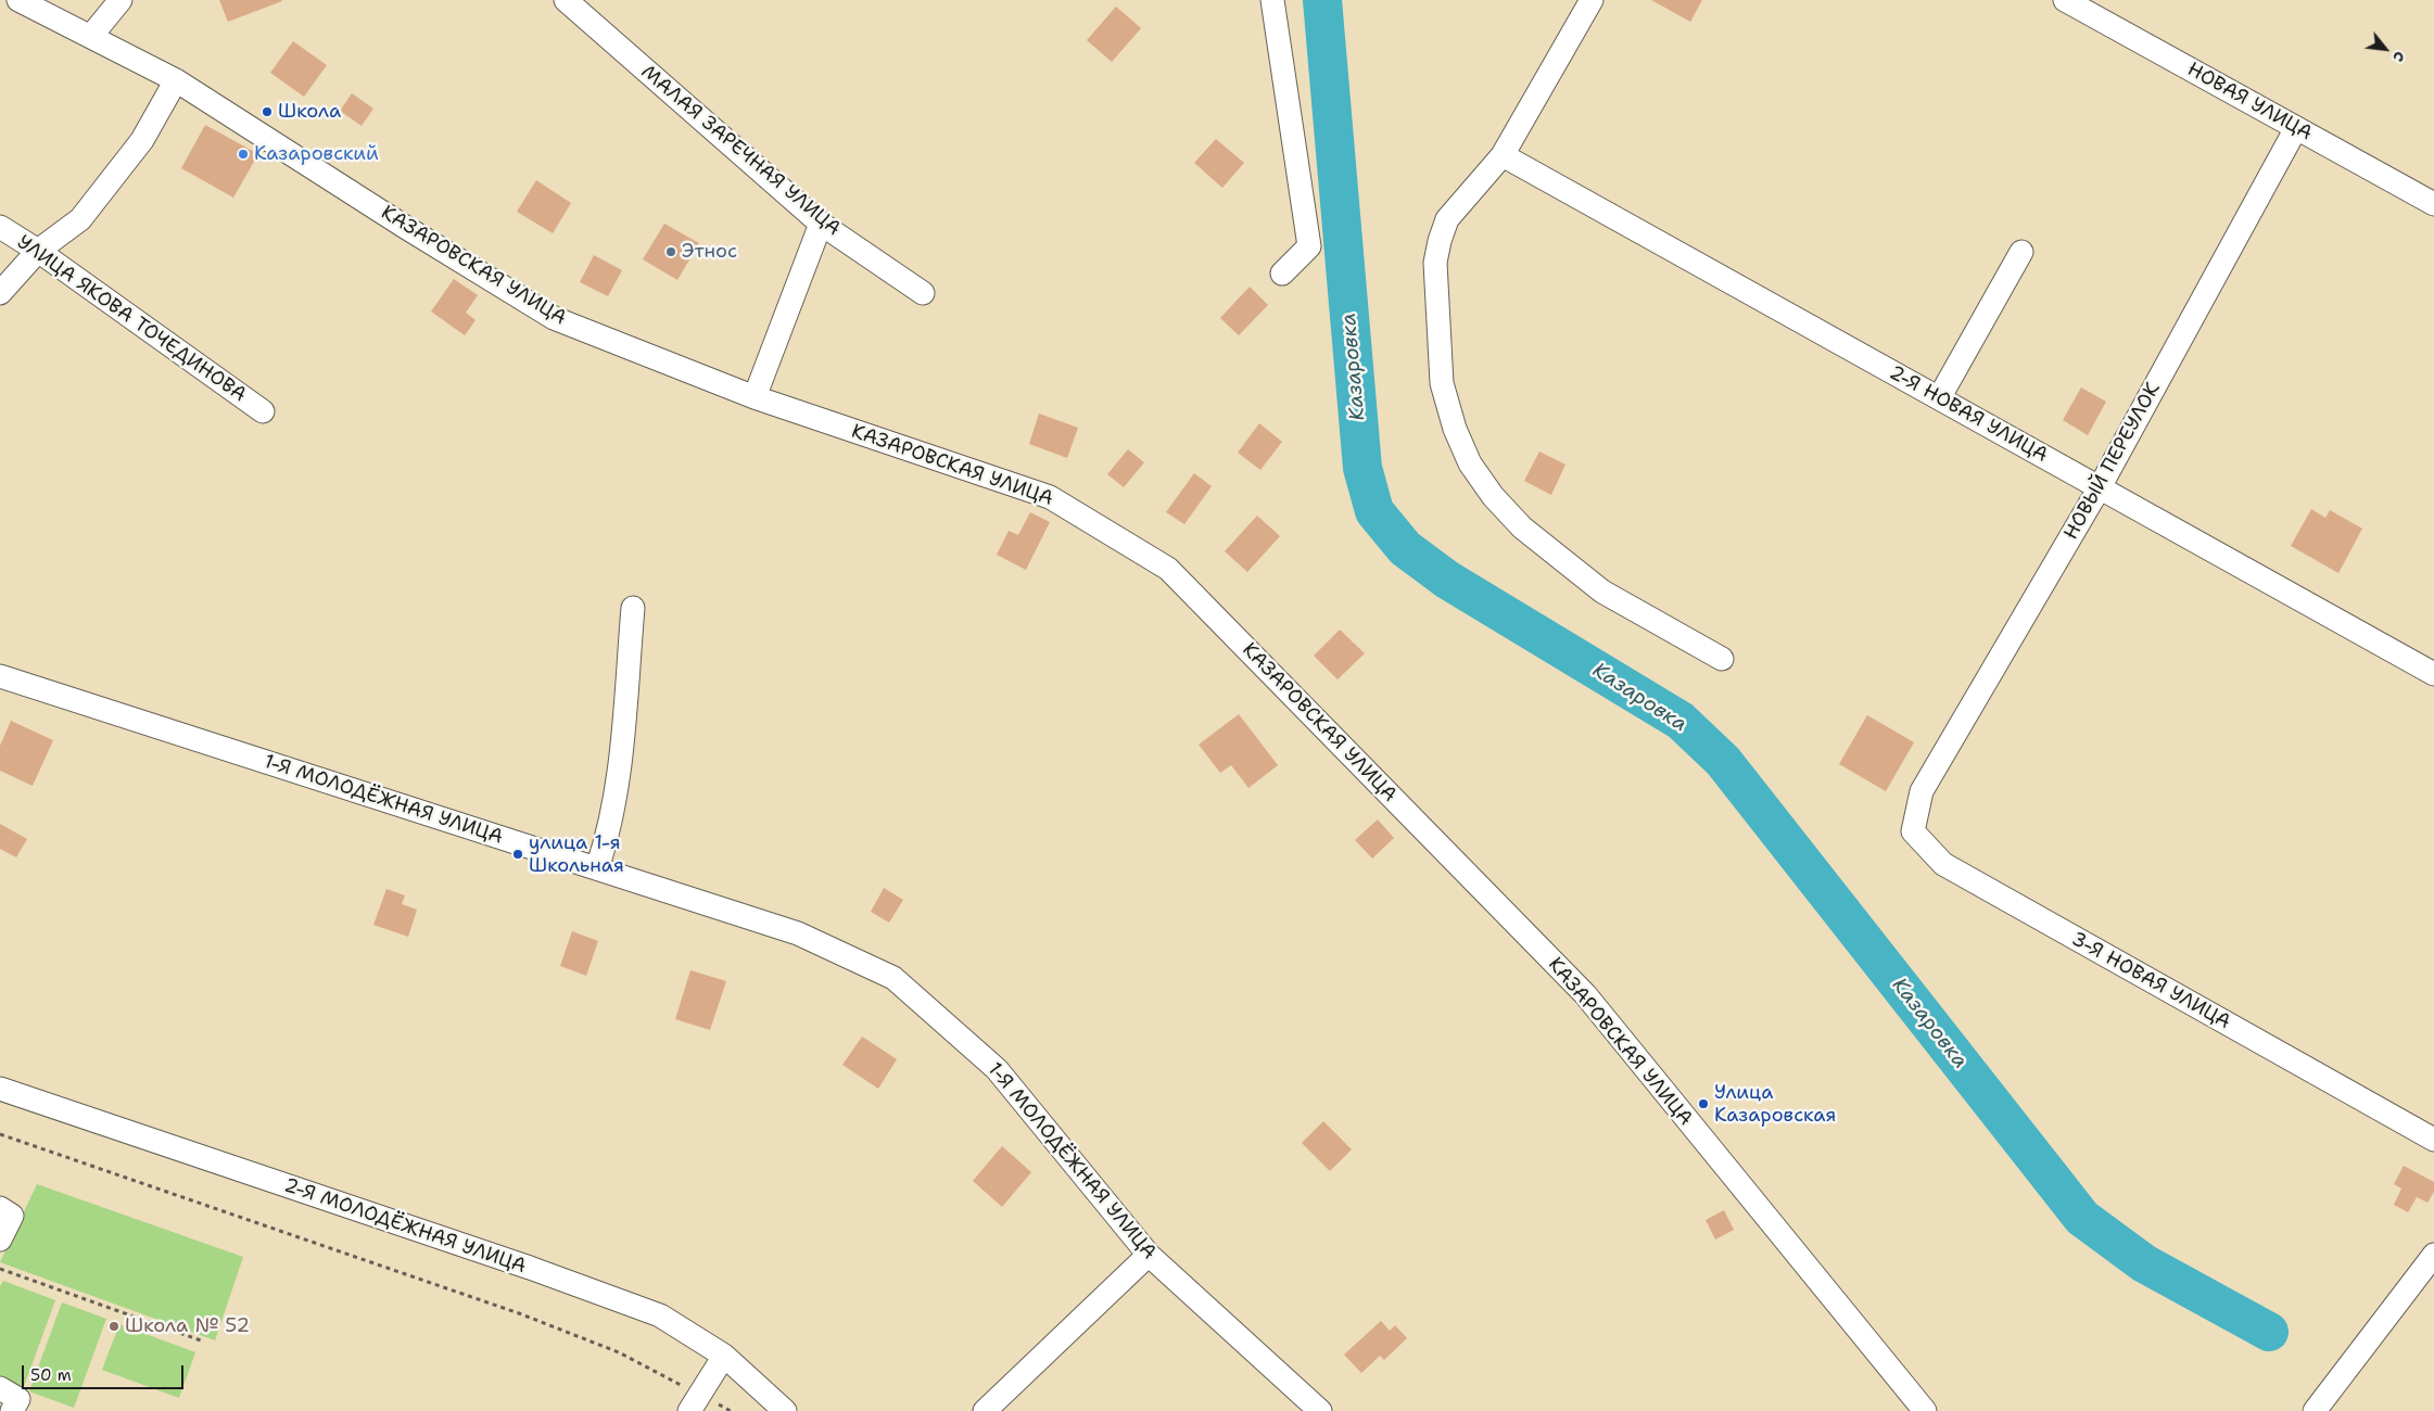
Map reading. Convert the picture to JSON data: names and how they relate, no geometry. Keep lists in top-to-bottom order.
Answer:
{
  "streets": {
    "street": [
      "НОВАЯ УЛИЦА",
      "МАЛАЯ ЗАРЕЧНАЯ УЛИЦА",
      "КАЗАРОВСКАЯ УЛИЦА",
      "УЛИЦА ЯКОВА ТОЧЕДИНОВА",
      "2-Я НОВАЯ УЛИЦА",
      "НОВЫЙ ПЕРЕУЛОК",
      "1-Я МОЛОДЁЖНАЯ УЛИЦА",
      "3-Я НОВАЯ УЛИЦА",
      "2-Я МОЛОДЁЖНАЯ УЛИЦА"
    ]
  },
  "crossings": [
    ["НОВАЯ УЛИЦА", "НОВЫЙ ПЕРЕУЛОК"],
    ["2-Я НОВАЯ УЛИЦА", "НОВЫЙ ПЕРЕУЛОК"],
    ["НОВЫЙ ПЕРЕУЛОК", "3-Я НОВАЯ УЛИЦА"]
  ],
  "water": ["Казаровка"],
  "places": [
    "Школа",
    "Казаровский",
    "Этнос",
    "улица 1-я Школьная",
    "Улица Казаровская",
    "Школа № 52"
  ],
  "scale_bar": "50 m",
  "north": "bottom right"
}
